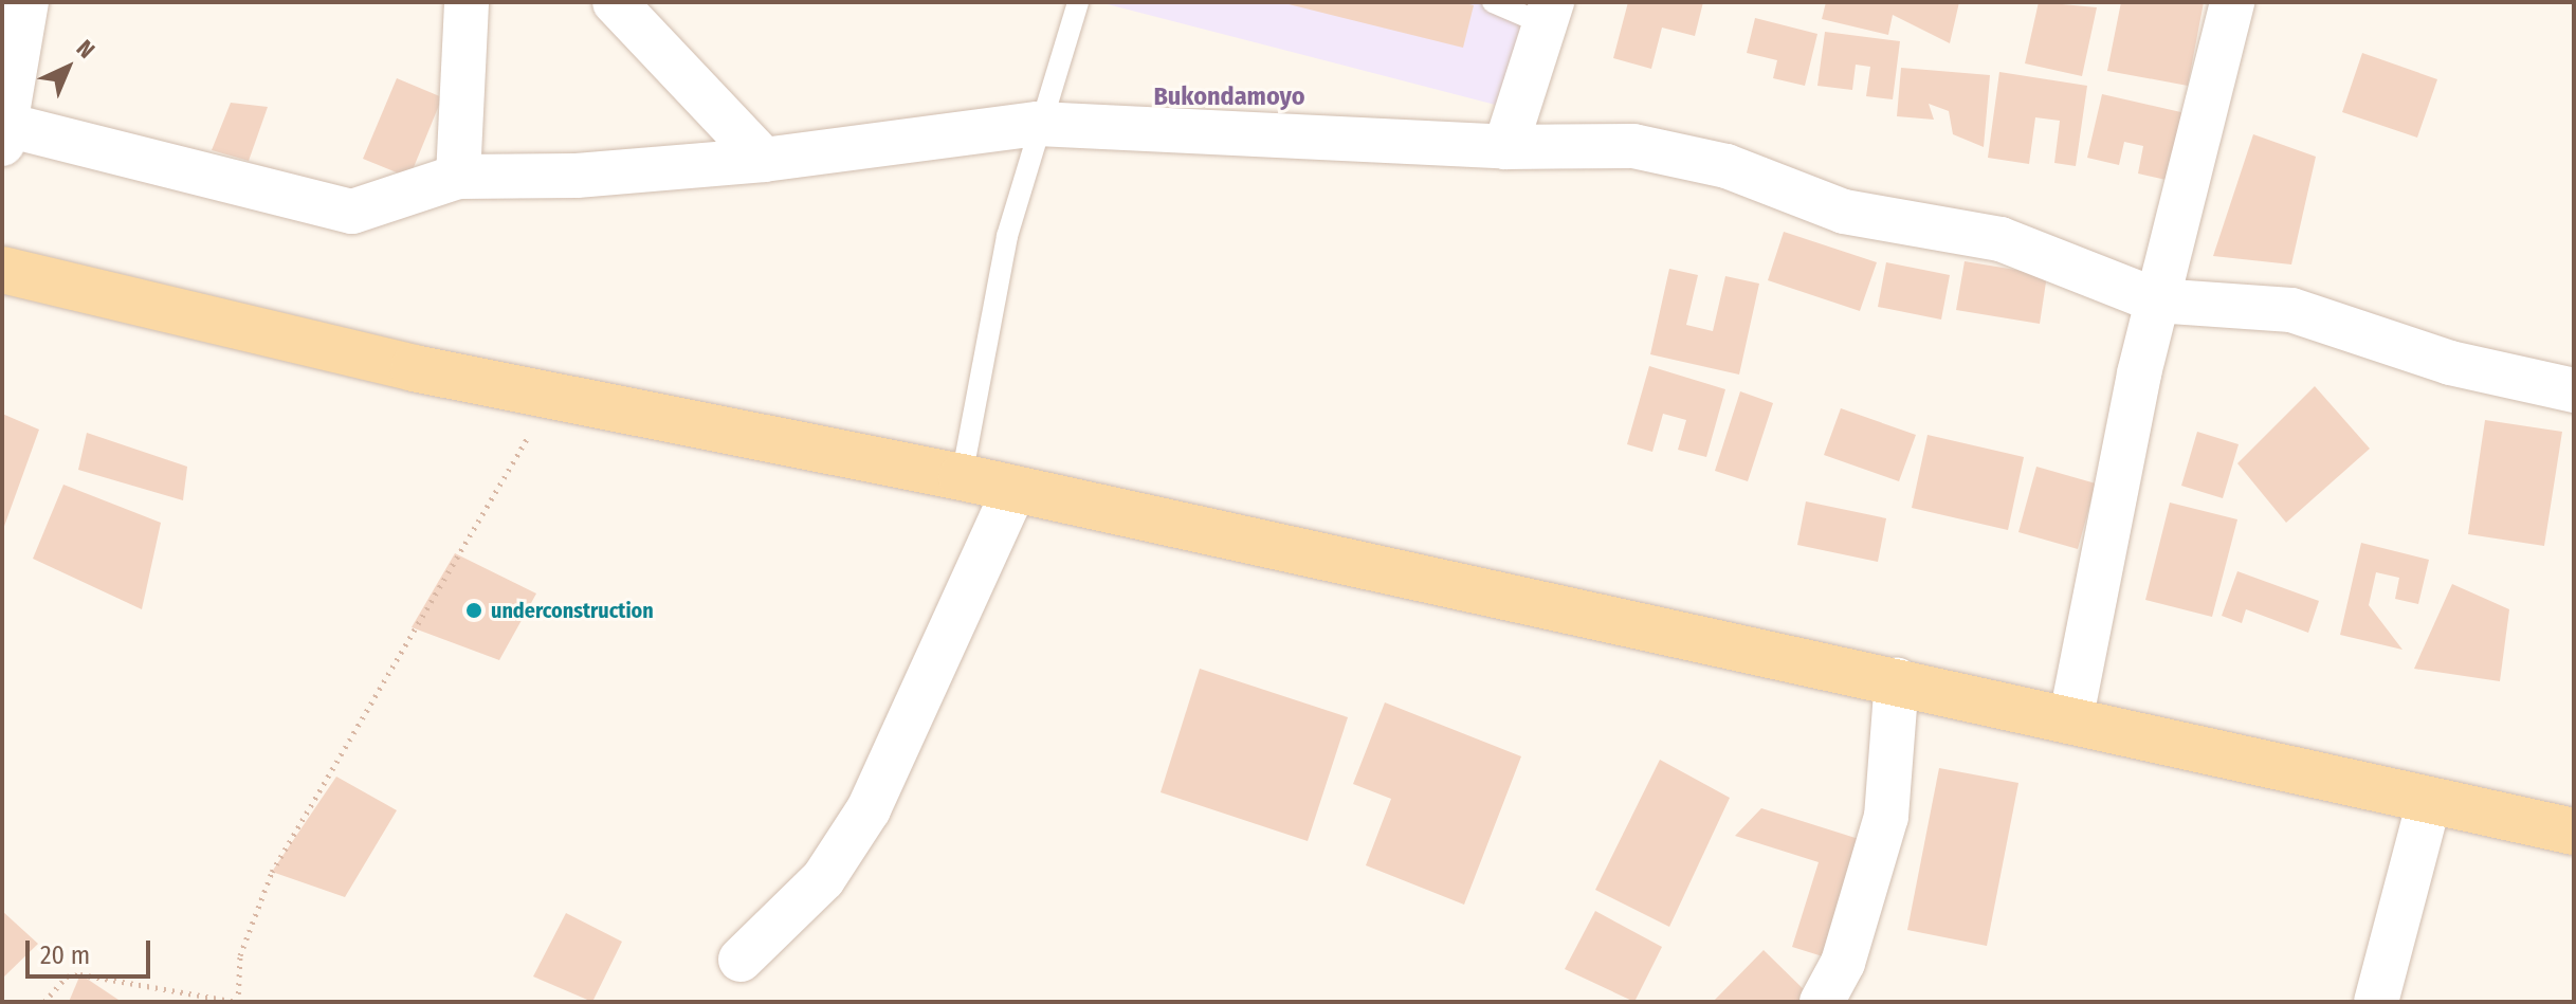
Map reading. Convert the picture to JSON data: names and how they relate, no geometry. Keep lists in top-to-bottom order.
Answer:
{
  "districts": ["Bukondamoyo"],
  "places": ["underconstruction"],
  "scale_bar": "20 m",
  "north": "top right"
}
